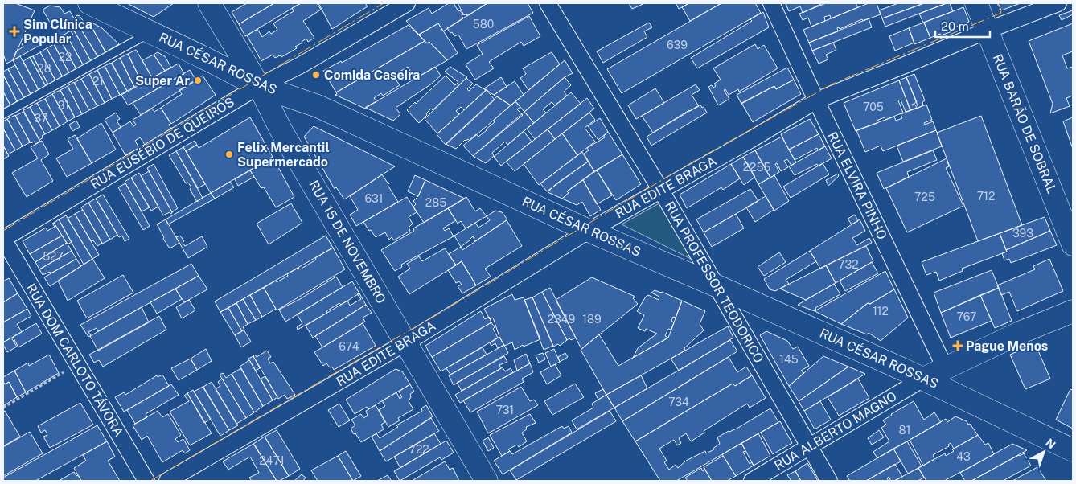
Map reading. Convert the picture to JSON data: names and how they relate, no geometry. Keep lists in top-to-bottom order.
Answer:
{
  "streets": {
    "main road": [
      "RUA CÉSAR ROSSAS",
      "RUA BARÃO DE SOBRAL",
      "RUA 15 DE NOVEMBRO",
      "RUA ALBERTO MAGNO"
    ],
    "street": [
      "RUA EUSÉBIO DE QUEIRÓS",
      "RUA ELVIRA PINHO",
      "RUA EDITE BRAGA",
      "RUA PROFESSOR TEODORICO",
      "RUA DOM CARLOTO TÁVORA"
    ]
  },
  "crossings": [
    ["RUA CÉSAR ROSSAS", "RUA EUSÉBIO DE QUEIRÓS"],
    ["RUA CÉSAR ROSSAS", "RUA EDITE BRAGA"],
    ["RUA CÉSAR ROSSAS", "RUA 15 DE NOVEMBRO"],
    ["RUA CÉSAR ROSSAS", "RUA PROFESSOR TEODORICO"],
    ["RUA CÉSAR ROSSAS", "RUA ALBERTO MAGNO"],
    ["RUA BARÃO DE SOBRAL", "RUA EDITE BRAGA"],
    ["RUA EUSÉBIO DE QUEIRÓS", "RUA 15 DE NOVEMBRO"],
    ["RUA EUSÉBIO DE QUEIRÓS", "RUA DOM CARLOTO TÁVORA"],
    ["RUA ELVIRA PINHO", "RUA EDITE BRAGA"],
    ["RUA ELVIRA PINHO", "RUA ALBERTO MAGNO"],
    ["RUA EDITE BRAGA", "RUA 15 DE NOVEMBRO"],
    ["RUA EDITE BRAGA", "RUA PROFESSOR TEODORICO"],
    ["RUA PROFESSOR TEODORICO", "RUA ALBERTO MAGNO"]
  ],
  "places": {
    "health": ["Sim Clínica Popular", "Pague Menos"],
    "other": ["Comida Caseira", "Super Ar", "Felix Mercantil Supermercado"]
  },
  "house_numbers": [
    "580",
    "639",
    "22",
    "28",
    "21",
    "31",
    "705",
    "37",
    "2255",
    "712",
    "725",
    "631",
    "285",
    "393",
    "527",
    "732",
    "112",
    "767",
    "2349",
    "189",
    "674",
    "145",
    "734",
    "731",
    "81",
    "722",
    "43",
    "2471"
  ],
  "scale_bar": "20 m",
  "north": "top right"
}
